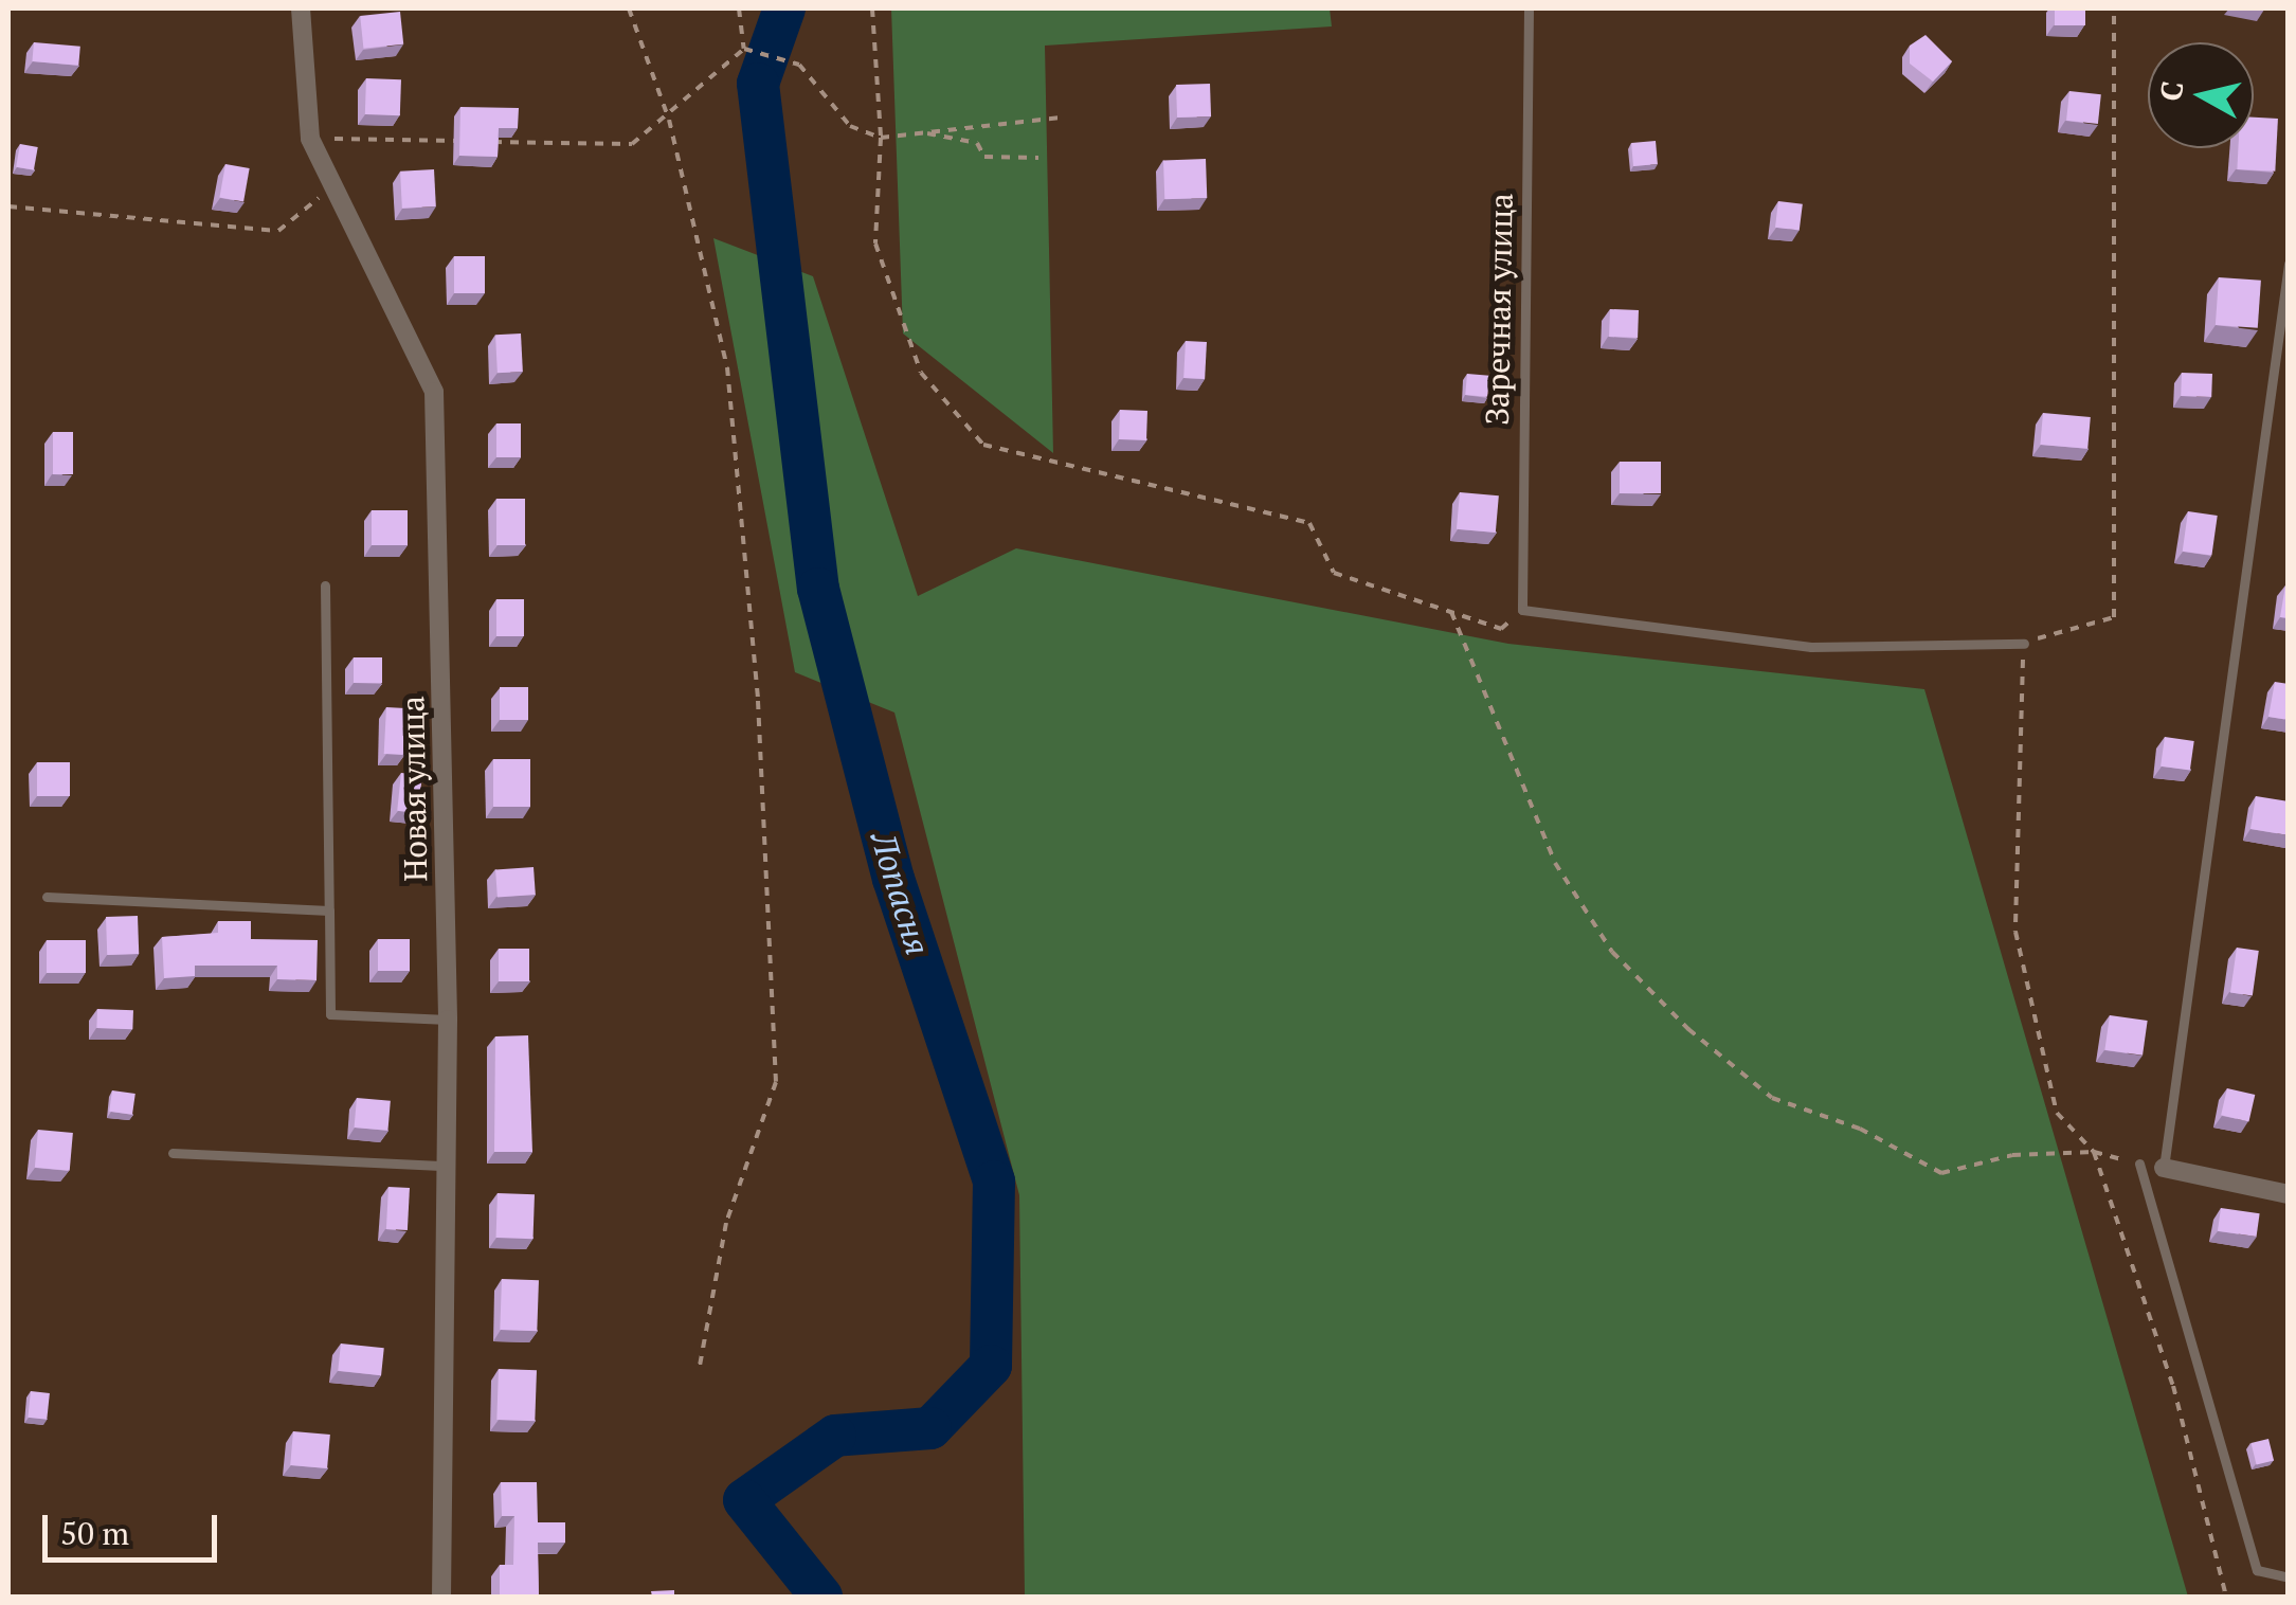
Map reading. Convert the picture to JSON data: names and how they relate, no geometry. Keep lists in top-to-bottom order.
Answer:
{
  "streets": {
    "street": ["Новая улица"],
    "lane": ["Заречная улица"]
  },
  "water": ["Лопасня"],
  "scale_bar": "50 m",
  "north": "left"
}
